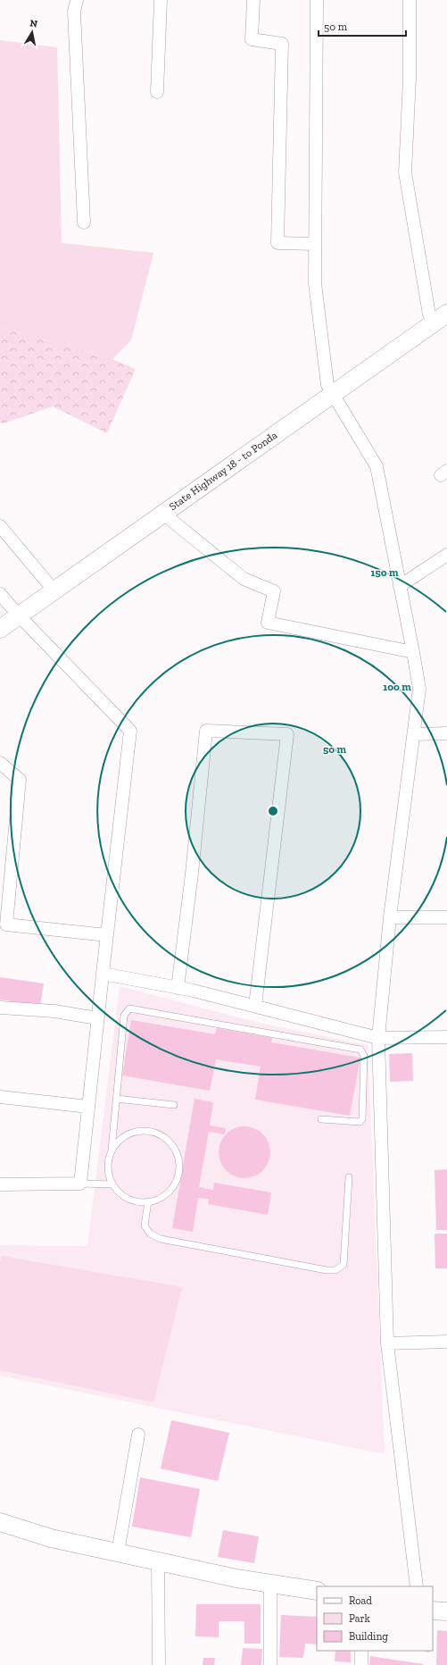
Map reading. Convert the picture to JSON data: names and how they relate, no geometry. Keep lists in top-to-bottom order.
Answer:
{
  "streets": {
    "main road": ["State Highway 18 - to Ponda"]
  },
  "legend": ["Road", "Park", "Building"],
  "scale_bar": "50 m",
  "north": "top",
  "rings": ["150 m", "100 m", "50 m"]
}
